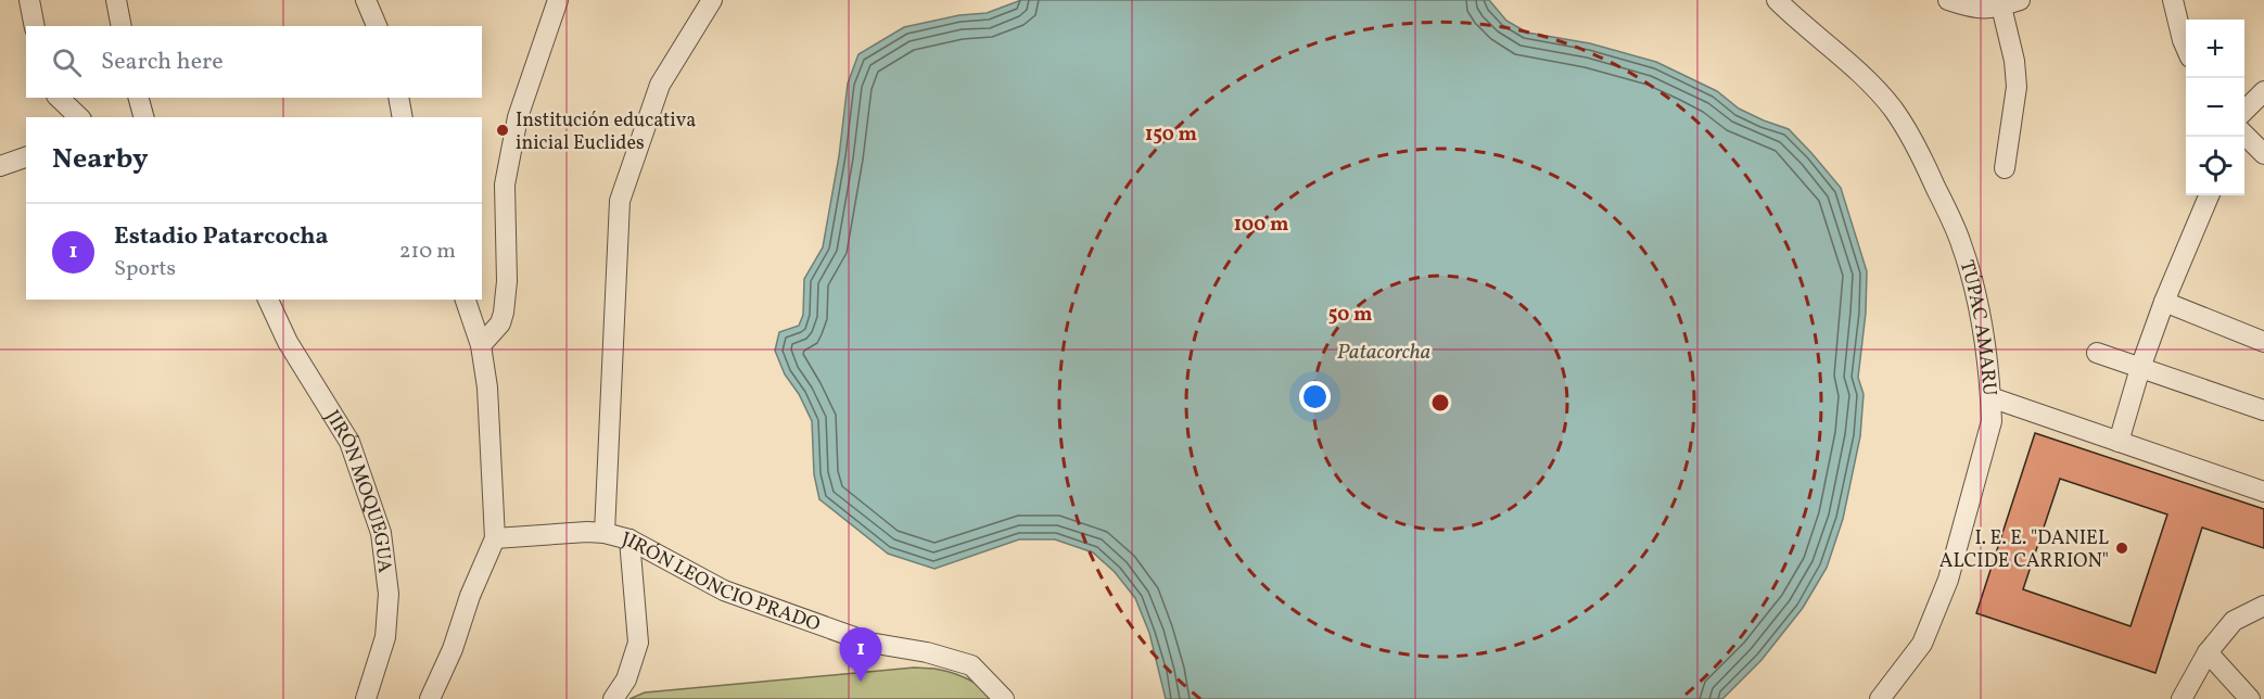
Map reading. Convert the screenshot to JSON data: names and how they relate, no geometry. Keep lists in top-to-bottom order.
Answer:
{
  "streets": {
    "street": ["TÚPAC AMARU", "JIRÓN MOQUEGUA", "JIRÓN LEONCIO PRADO"]
  },
  "water": ["Patacorcha"],
  "places": ["Institución educativa inicial Euclides", "I. E. E. \"DANIEL ALCIDE CARRION\""],
  "page": {
    "map_buttons": ["+", "−"],
    "search": "Search here",
    "heading": "Nearby",
    "list": [
      {
        "mark": "1",
        "name": "Estadio Patarcocha",
        "note": "Sports",
        "value": "210 m"
      }
    ],
    "pins": "1"
  },
  "rings": ["150 m", "100 m", "50 m"]
}
